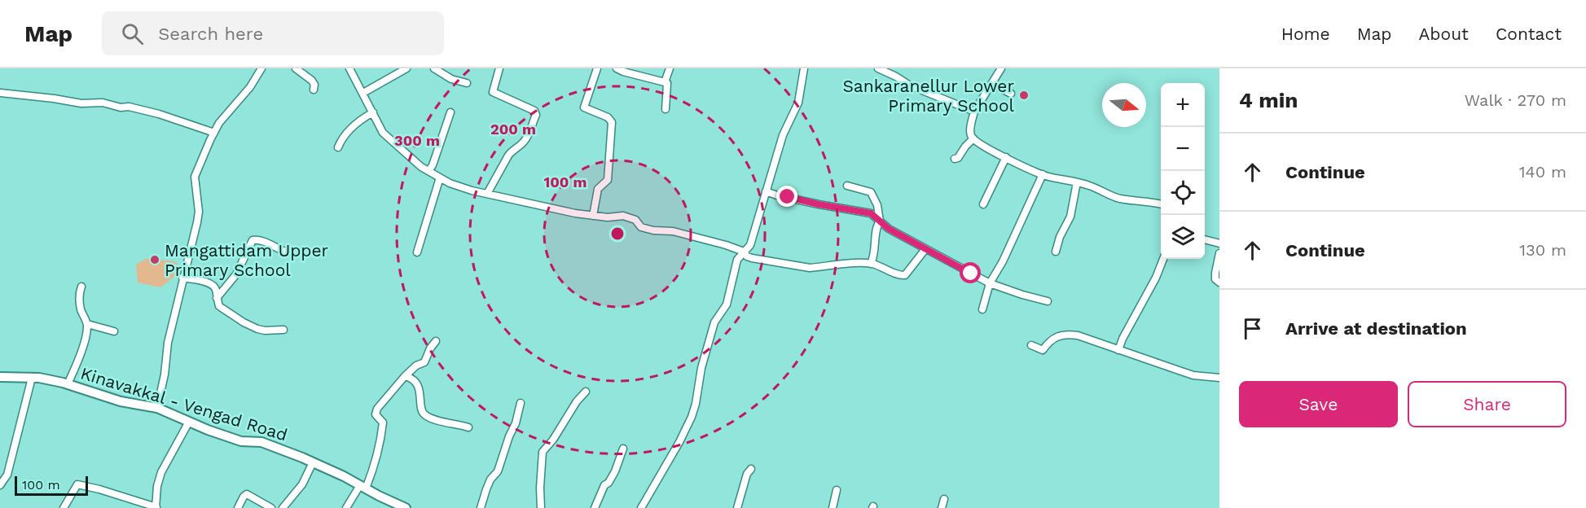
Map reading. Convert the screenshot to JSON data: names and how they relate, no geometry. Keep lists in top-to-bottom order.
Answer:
{
  "streets": {
    "main road": ["Kinavakkal - Vengad Road"]
  },
  "places": ["Sankaranellur Lower Primary School", "Mangattidam Upper Primary School"],
  "scale_bar": "100 m",
  "north": "right",
  "page": {
    "header": "Map",
    "search": "Search here",
    "nav": [
      "Home",
      "Map",
      "About",
      "Contact"
    ],
    "heading": ["4 min", "Walk · 270 m"],
    "map_buttons": ["+", "−"],
    "list": [
      ["Continue", "140 m"],
      ["Continue", "130 m"],
      "Arrive at destination"
    ],
    "buttons": ["Save", "Share"],
    "scale": "100 m"
  },
  "rings": ["200 m", "300 m", "100 m"]
}
